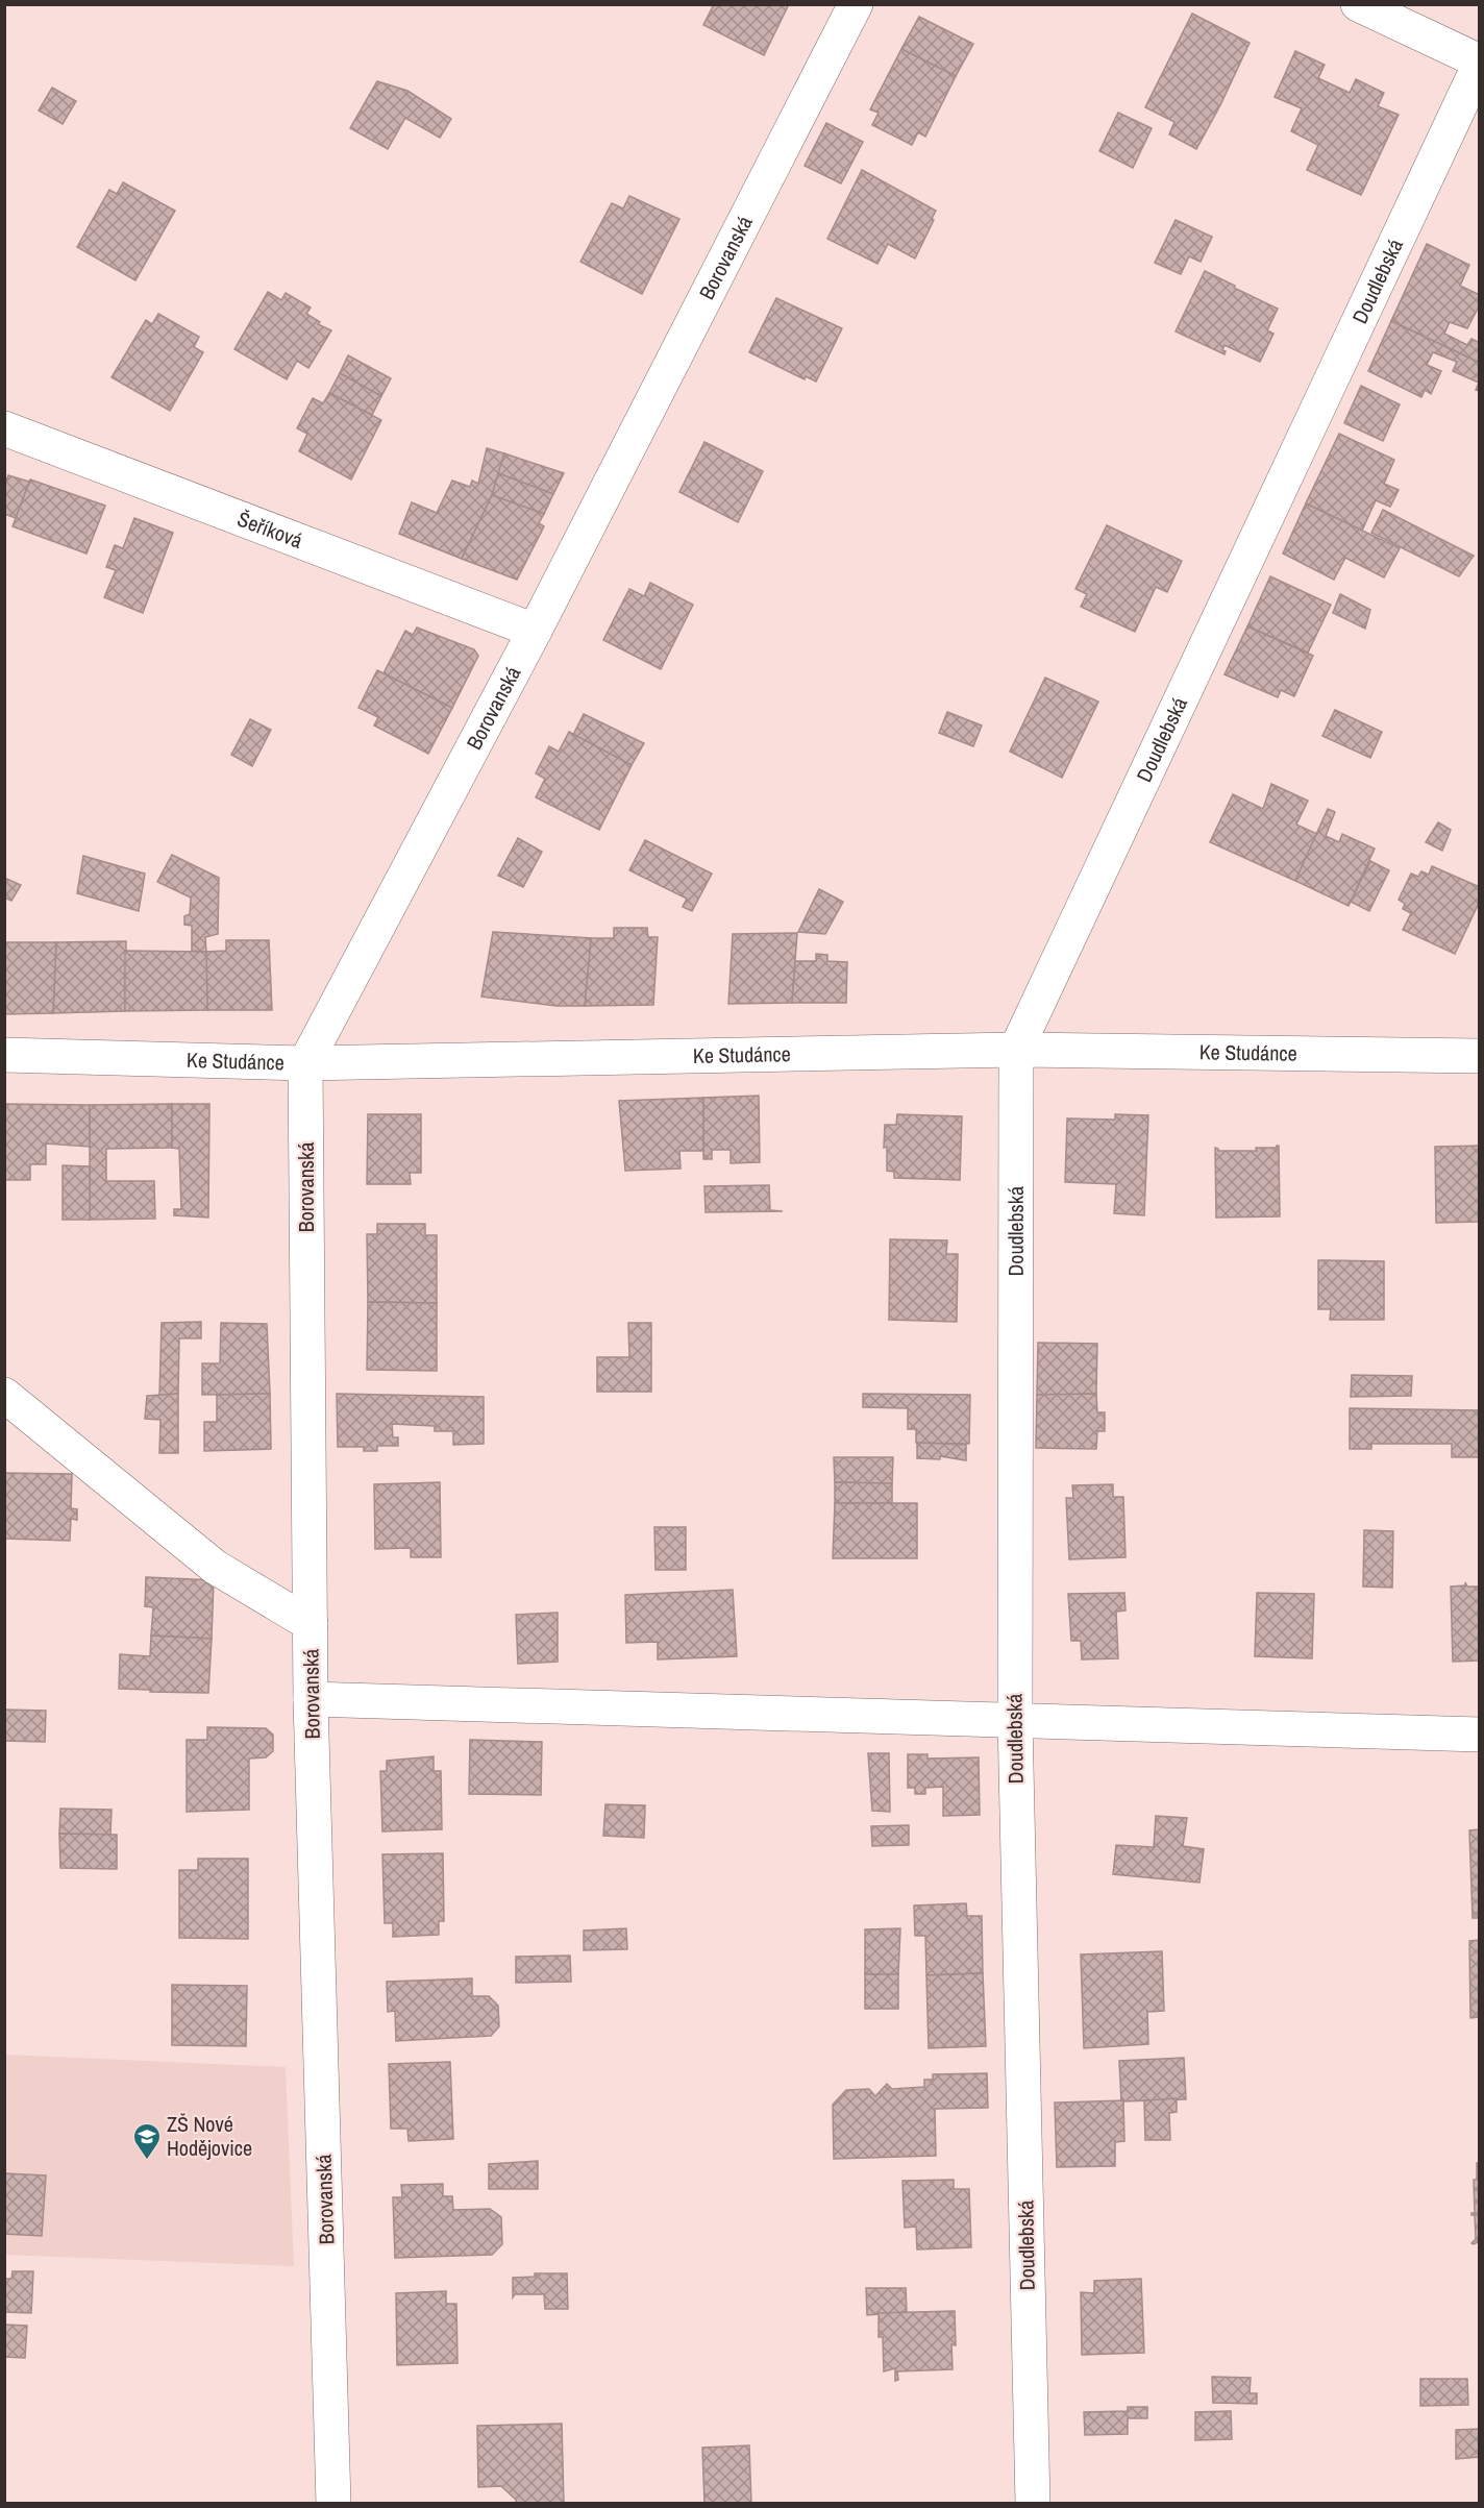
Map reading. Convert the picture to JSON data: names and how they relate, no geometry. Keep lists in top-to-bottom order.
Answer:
{
  "streets": {
    "street": [
      "Borovanská",
      "Doudlebská",
      "Šeříková",
      "Ke Studánce"
    ]
  },
  "crossings": [
    ["Borovanská", "Šeříková"],
    ["Borovanská", "Ke Studánce"],
    ["Doudlebská", "Ke Studánce"]
  ],
  "places": {
    "school or university": ["ZŠ Nové Hodějovice"]
  }
}
